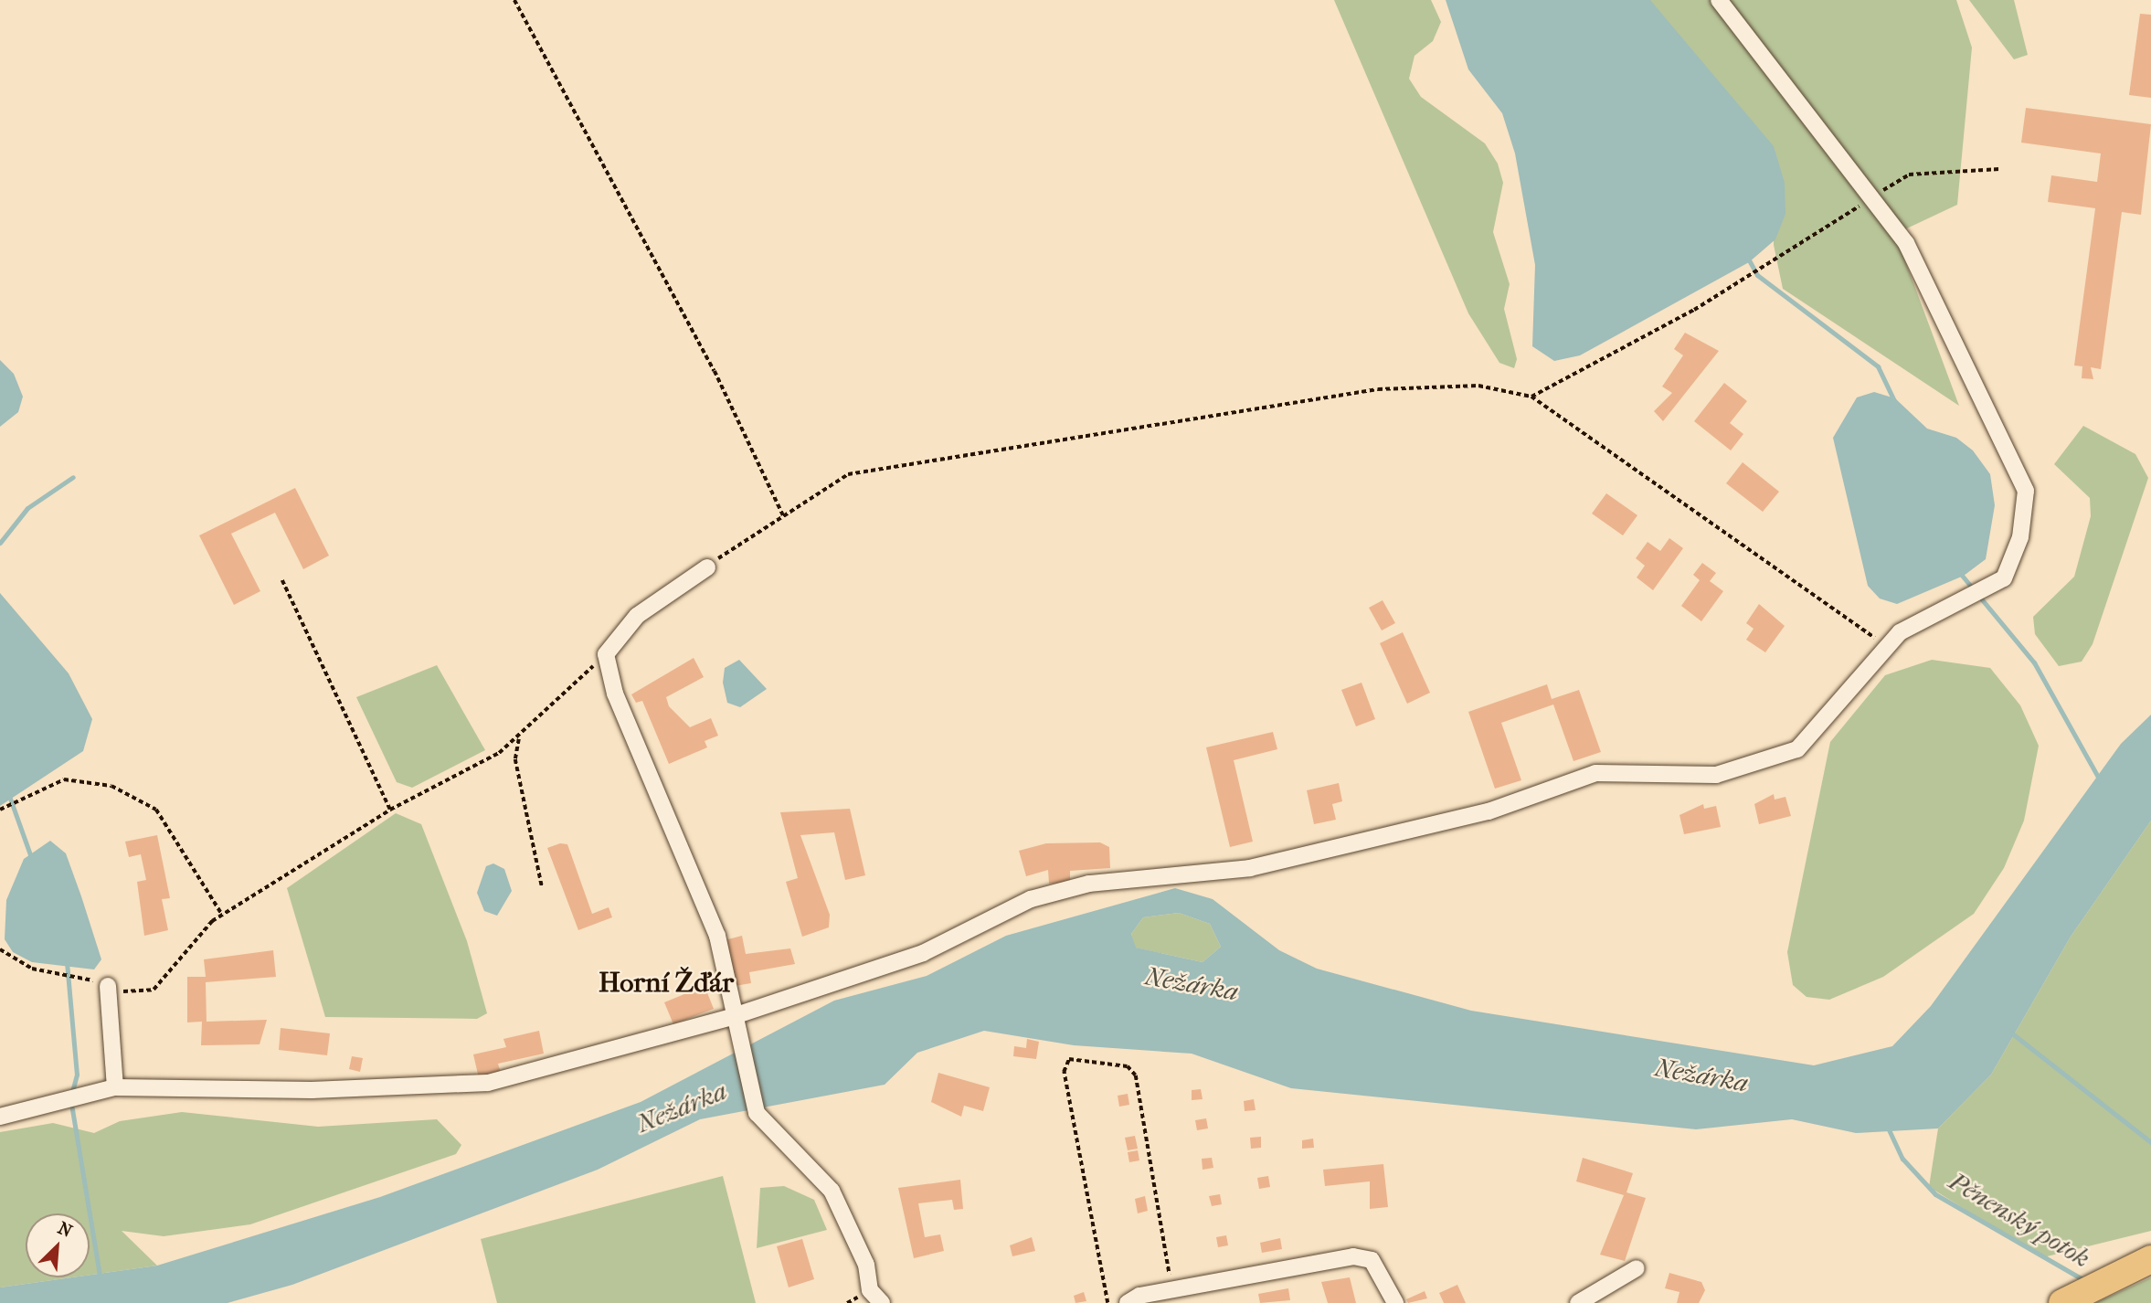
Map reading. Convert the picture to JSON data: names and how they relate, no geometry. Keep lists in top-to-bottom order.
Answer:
{
  "districts": ["Horní Žďár"],
  "water": ["Nežárka", "Pěnenský potok"],
  "north": "top right"
}
